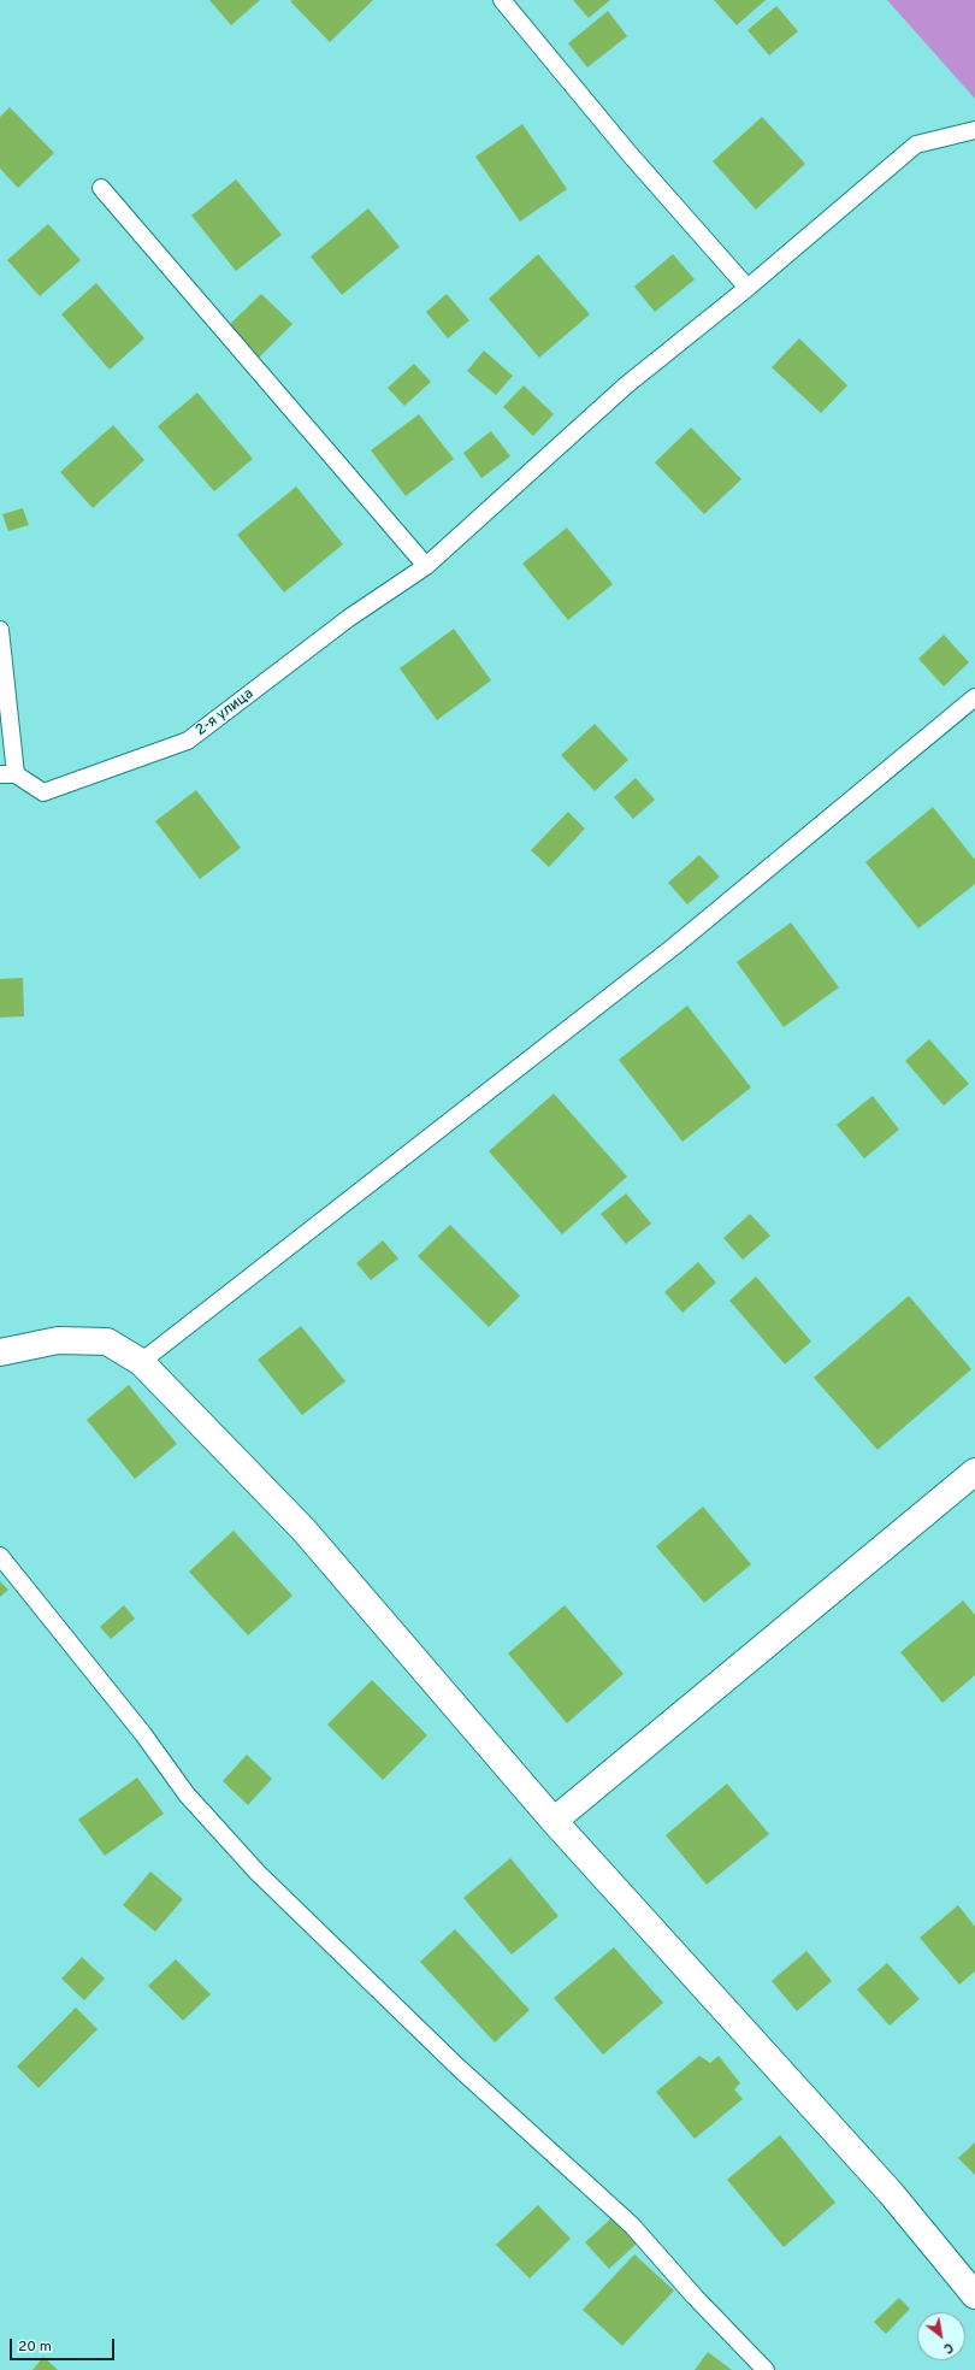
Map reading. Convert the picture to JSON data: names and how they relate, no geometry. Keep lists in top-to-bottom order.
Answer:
{
  "streets": {
    "lane": ["2-я улица"]
  },
  "scale_bar": "20 m",
  "north": "bottom right"
}
